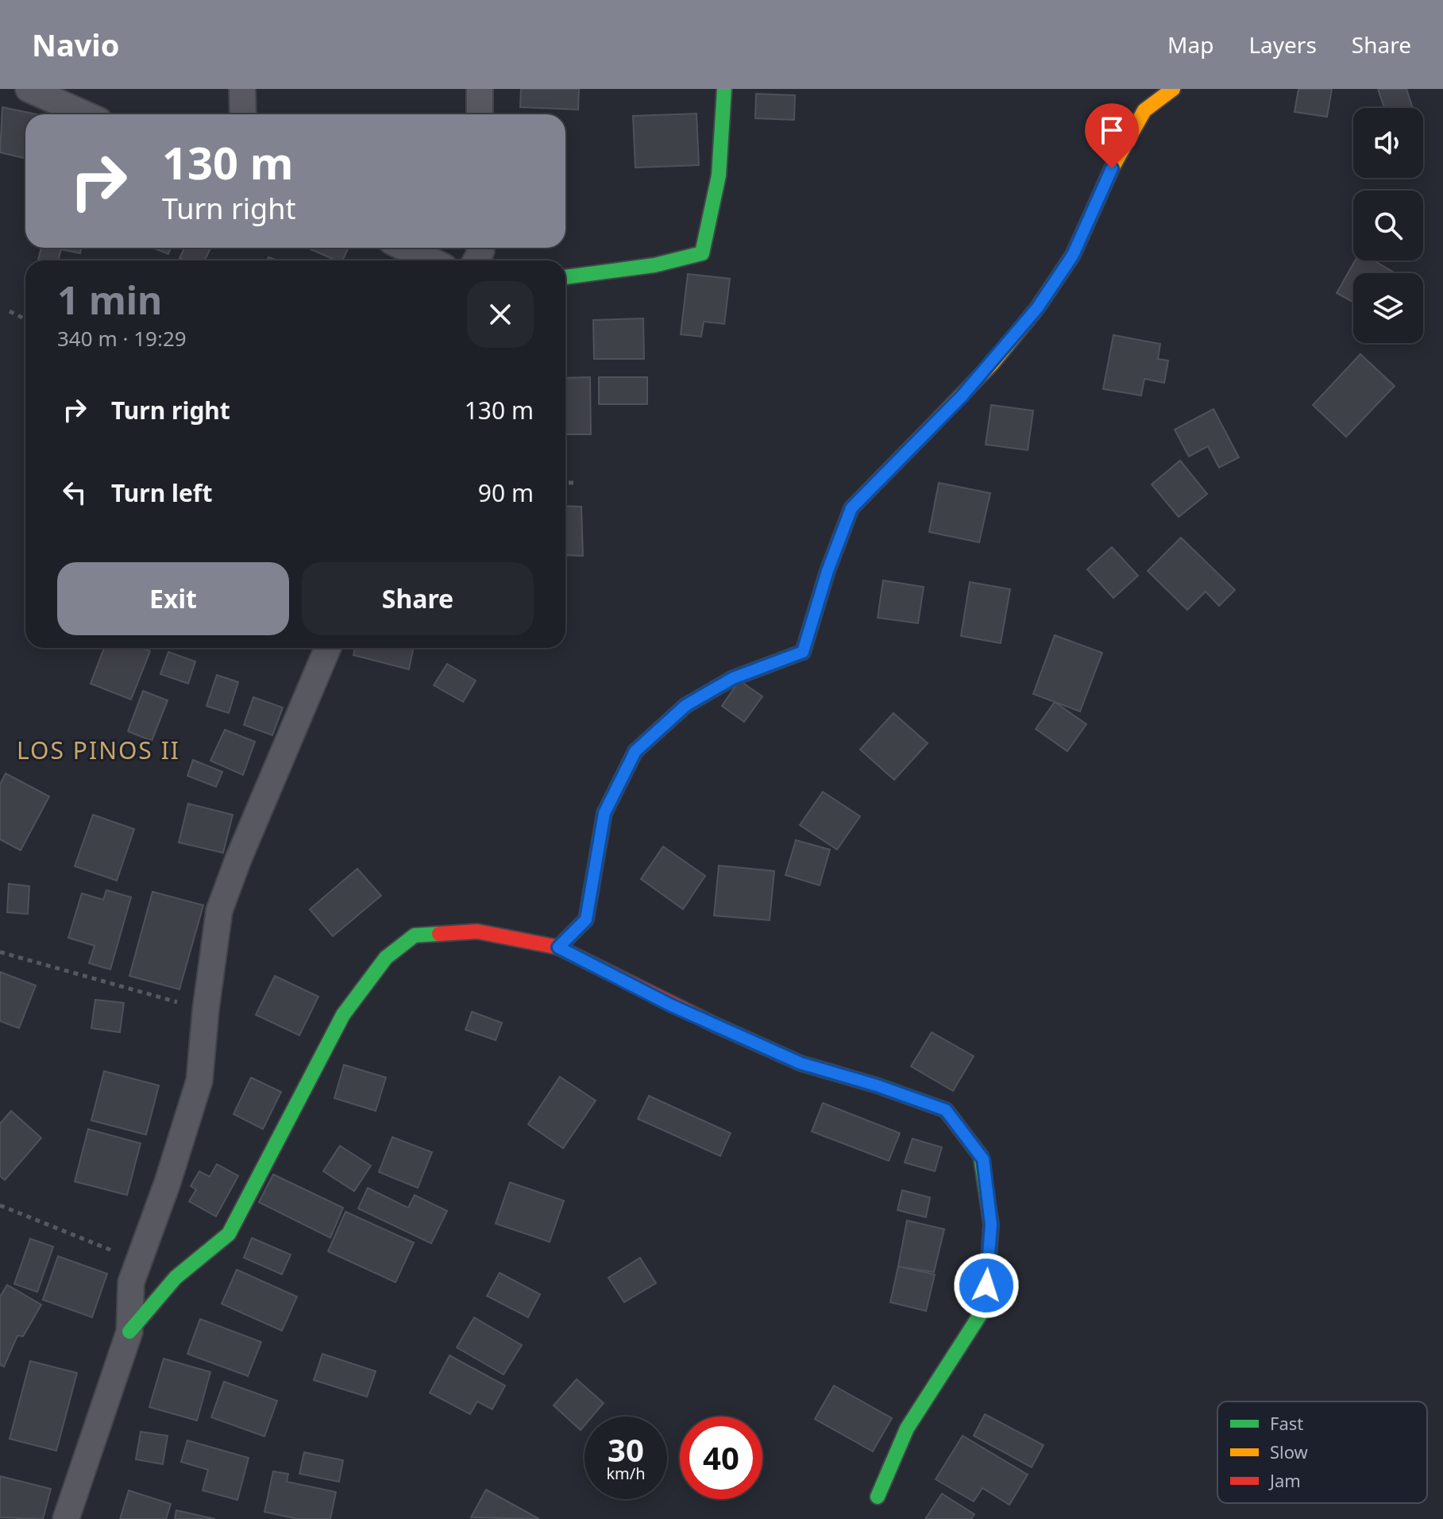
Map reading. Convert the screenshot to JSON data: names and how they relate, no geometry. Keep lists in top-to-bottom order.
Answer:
{
  "districts": ["LOS PINOS II"],
  "legend": ["Fast", "Slow", "Jam"],
  "page": {
    "header": "Navio",
    "nav": ["Map", "Layers", "Share"],
    "turn": ["130 m", "Turn right"],
    "heading": ["1 min", "340 m · 19:29"],
    "list": [
      {
        "name": "Turn right",
        "value": "130 m"
      },
      {
        "name": "Turn left",
        "value": "90 m"
      }
    ],
    "buttons": ["Exit", "Share"],
    "speed": "30 km/h",
    "limit": "40"
  }
}
